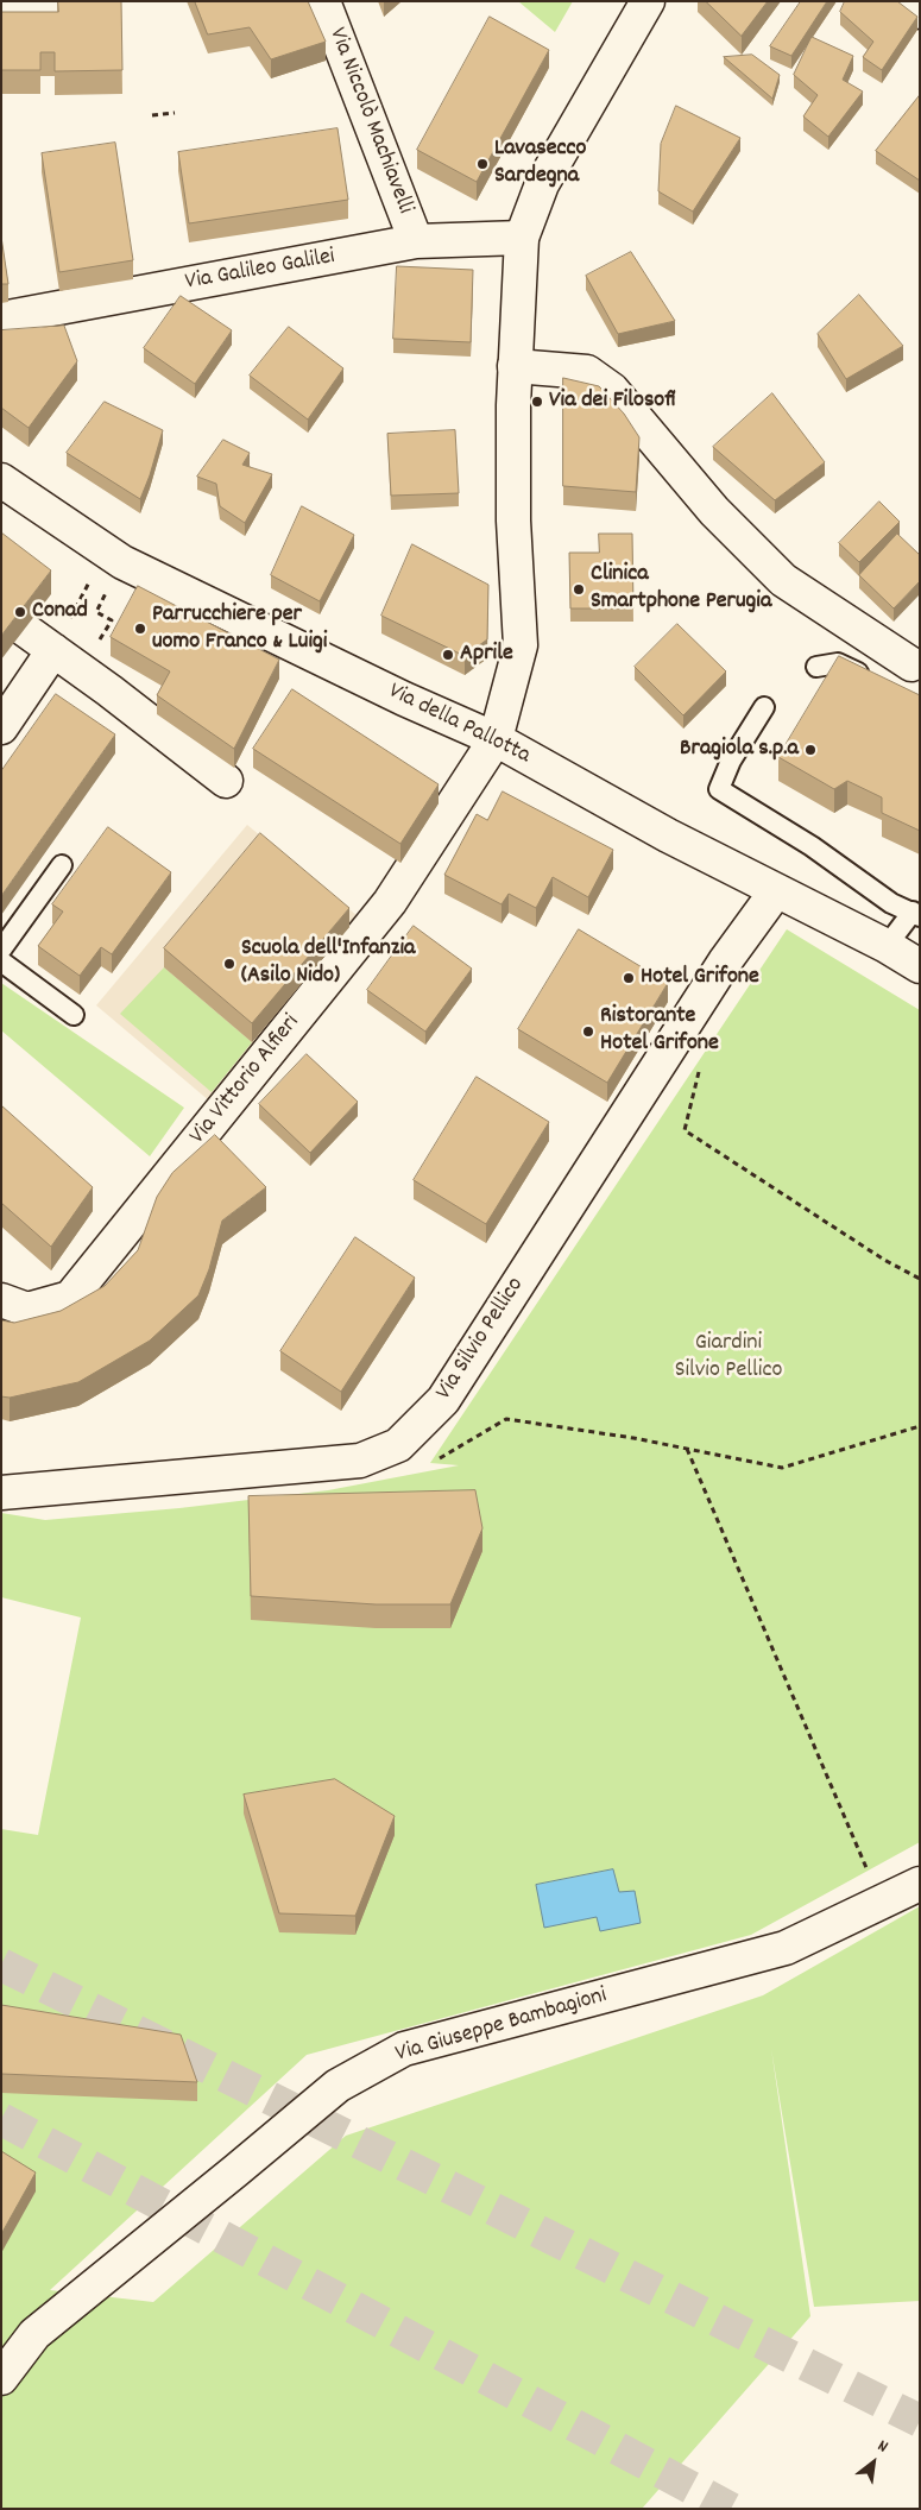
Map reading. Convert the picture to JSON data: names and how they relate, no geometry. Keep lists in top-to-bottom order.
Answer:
{
  "streets": {
    "street": [
      "Via Niccolò Machiavelli",
      "Via Galileo Galilei",
      "Via della Pallotta",
      "Via Vittorio Alfieri",
      "Via Silvio Pellico",
      "Via Giuseppe Bambagioni"
    ]
  },
  "crossings": [
    ["Via Niccolò Machiavelli", "Via Galileo Galilei"],
    ["Via della Pallotta", "Via Vittorio Alfieri"],
    ["Via della Pallotta", "Via Silvio Pellico"]
  ],
  "parks": ["Giardini Silvio Pellico"],
  "places": [
    "Lavasecco Sardegna",
    "Via dei Filosofi",
    "Clinica Smartphone Perugia",
    "Conad",
    "Parrucchiere per uomo Franco & Luigi",
    "Aprile",
    "Bragiola s.p.a",
    "Scuola dell'Infanzia (Asilo Nido)",
    "Hotel Grifone",
    "Ristorante Hotel Grifone"
  ],
  "north": "top right"
}
